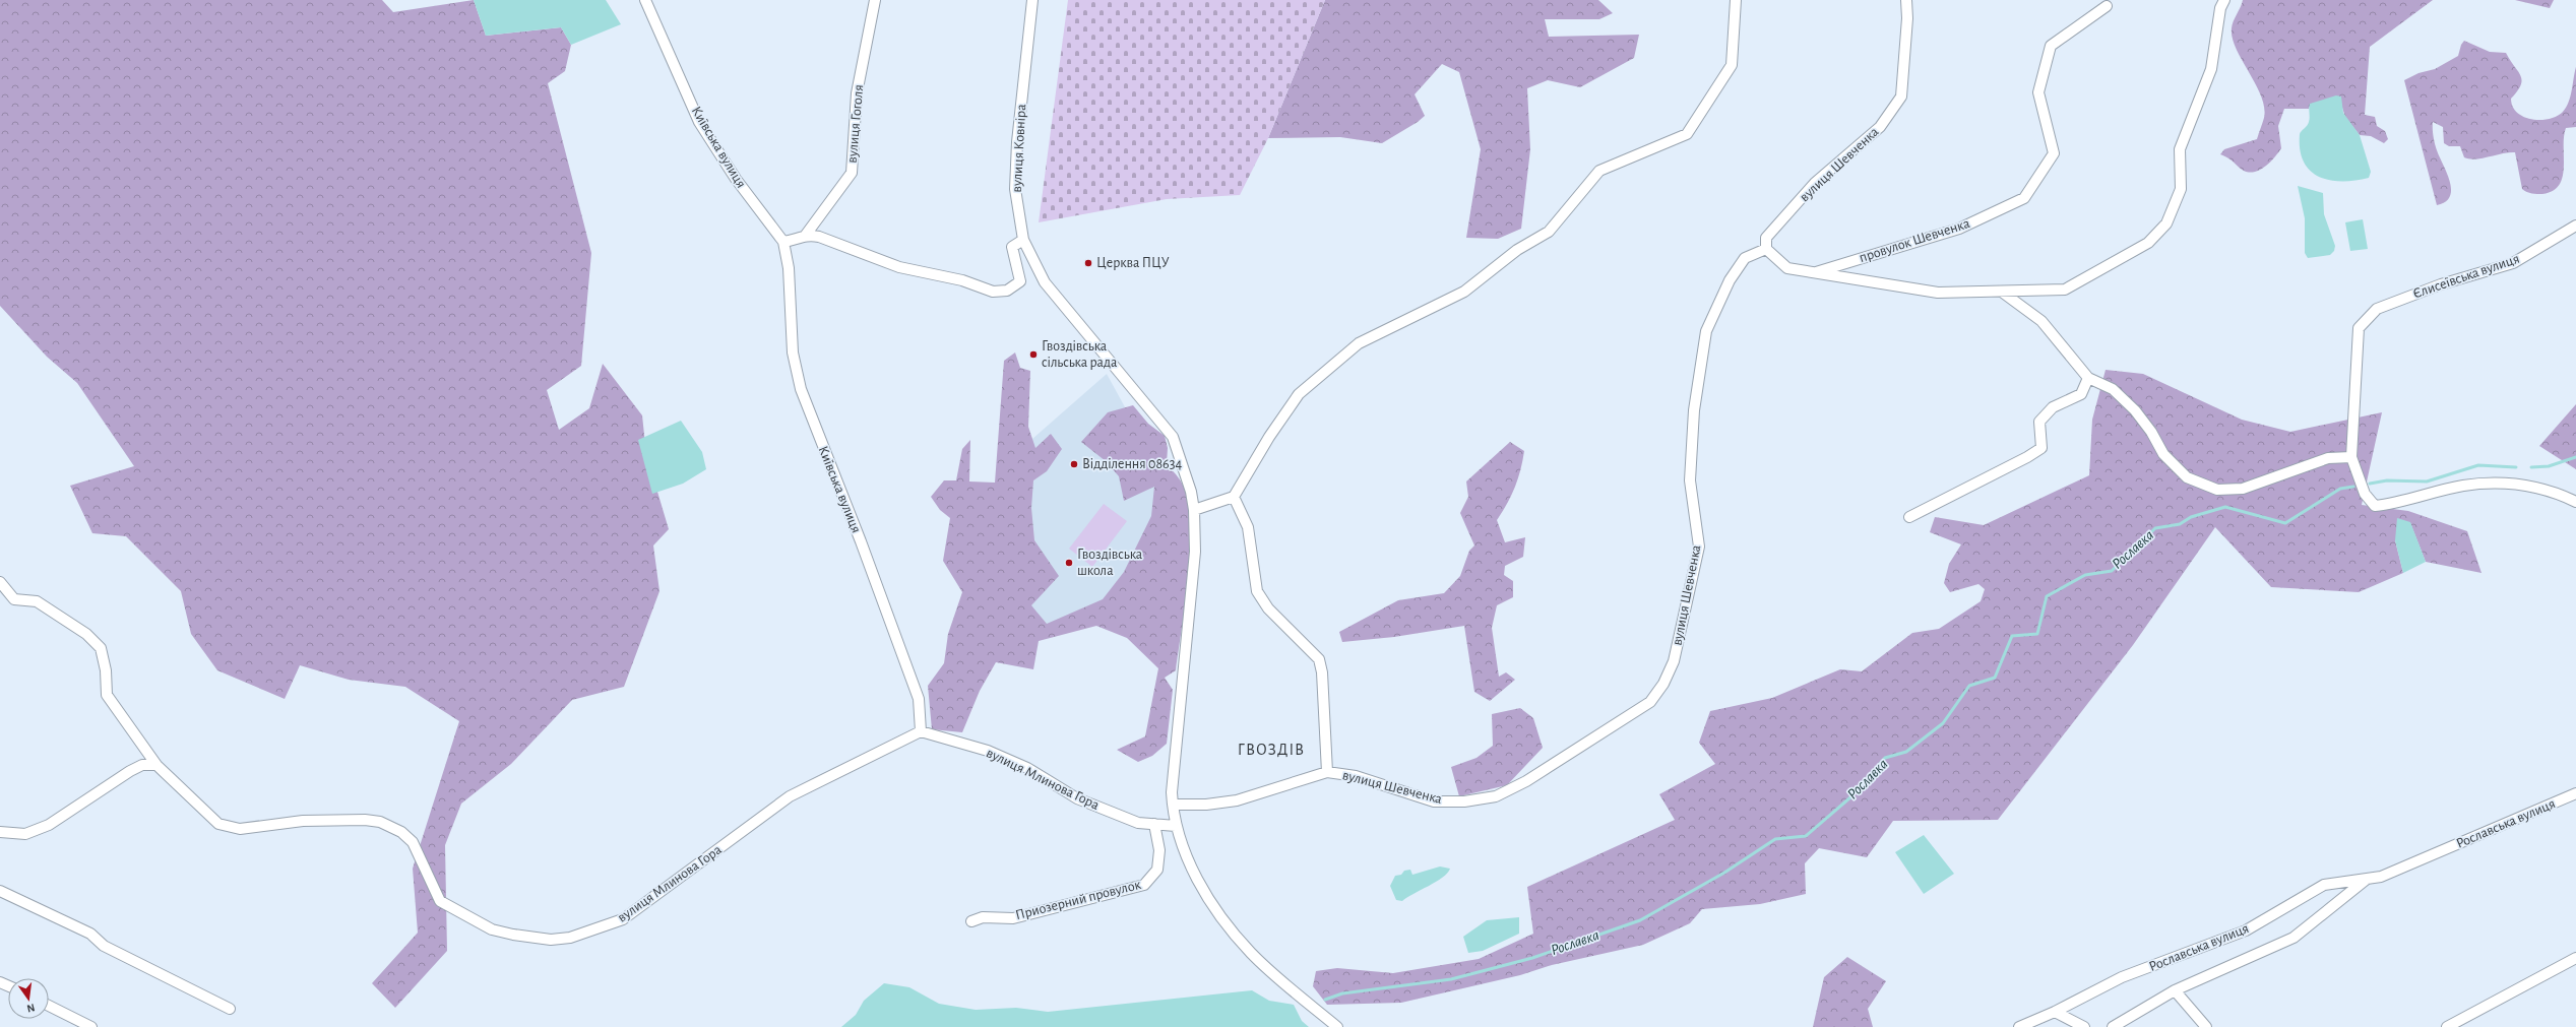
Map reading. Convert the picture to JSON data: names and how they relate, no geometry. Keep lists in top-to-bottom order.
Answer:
{
  "streets": {
    "street": [
      "вулиця Гоголя",
      "Київська вулиця",
      "вулиця Ковніра",
      "вулиця Шевченка",
      "провулок Шевченка",
      "Єлисеївська вулиця",
      "вулиця Млинова Гора",
      "Рославська вулиця",
      "Приозерний провулок"
    ]
  },
  "crossings": [
    ["Київська вулиця", "вулиця Млинова Гора"],
    ["вулиця Ковніра", "вулиця Шевченка"],
    ["вулиця Ковніра", "вулиця Млинова Гора"],
    ["вулиця Шевченка", "провулок Шевченка"],
    ["вулиця Млинова Гора", "Приозерний провулок"]
  ],
  "districts": ["ГВОЗДІВ"],
  "water": ["Рославка"],
  "places": [
    "Церква ПЦУ",
    "Гвоздівська сільська рада",
    "Відділення 08634",
    "Гвоздівська школа"
  ],
  "north": "bottom"
}
